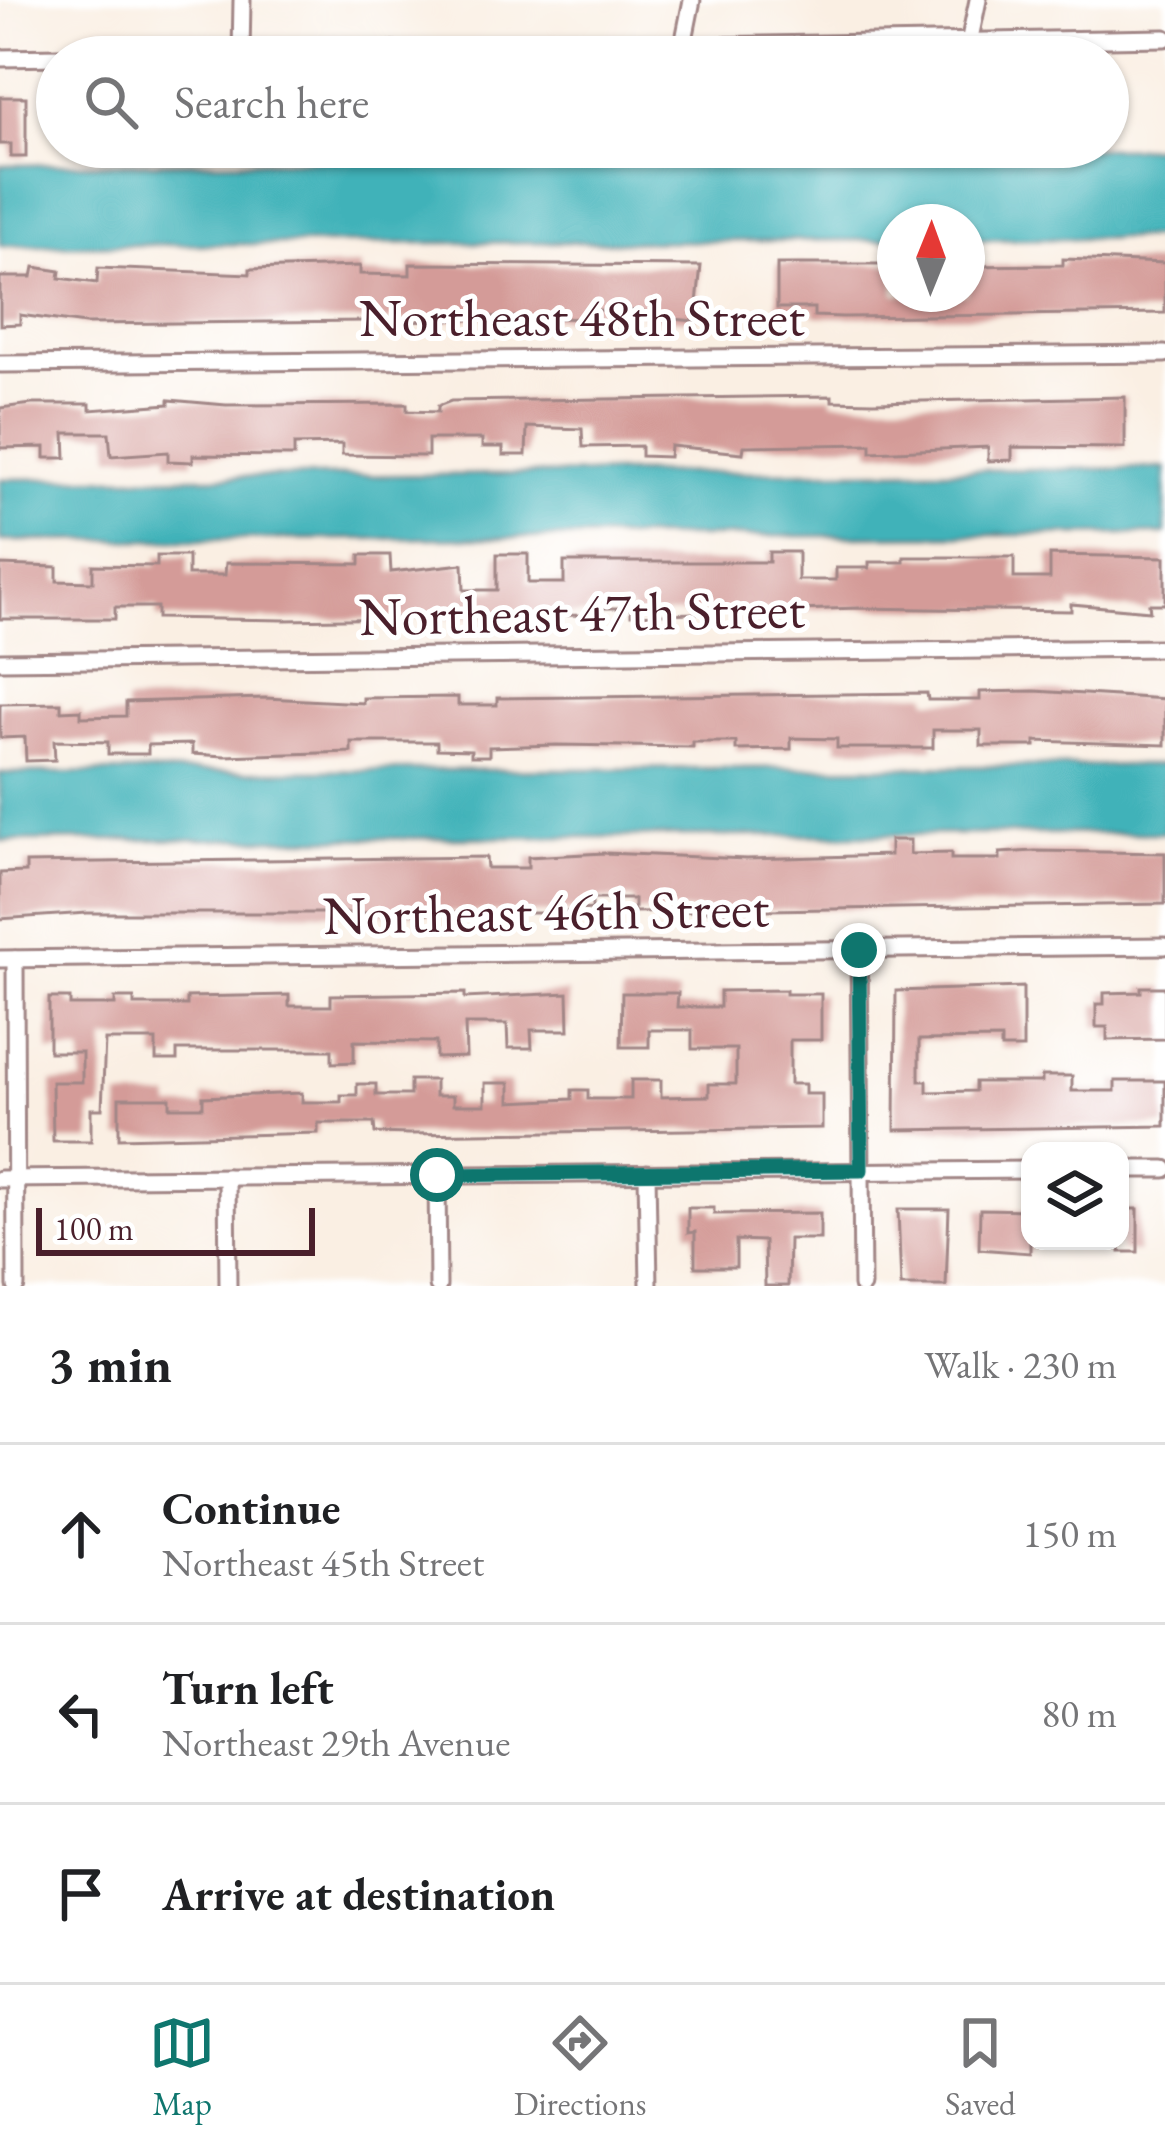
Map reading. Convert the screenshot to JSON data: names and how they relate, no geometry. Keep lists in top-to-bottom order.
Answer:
{
  "streets": {
    "street": ["Northeast 48th Street", "Northeast 47th Street", "Northeast 46th Street"]
  },
  "scale_bar": "100 m",
  "north": "top",
  "page": {
    "search": "Search here",
    "scale": "100 m",
    "heading": ["3 min", "Walk · 230 m"],
    "list": [
      ["Continue", "Northeast 45th Street", "150 m"],
      ["Turn left", "Northeast 29th Avenue", "80 m"],
      "Arrive at destination"
    ],
    "nav": ["Map", "Directions", "Saved"]
  }
}
